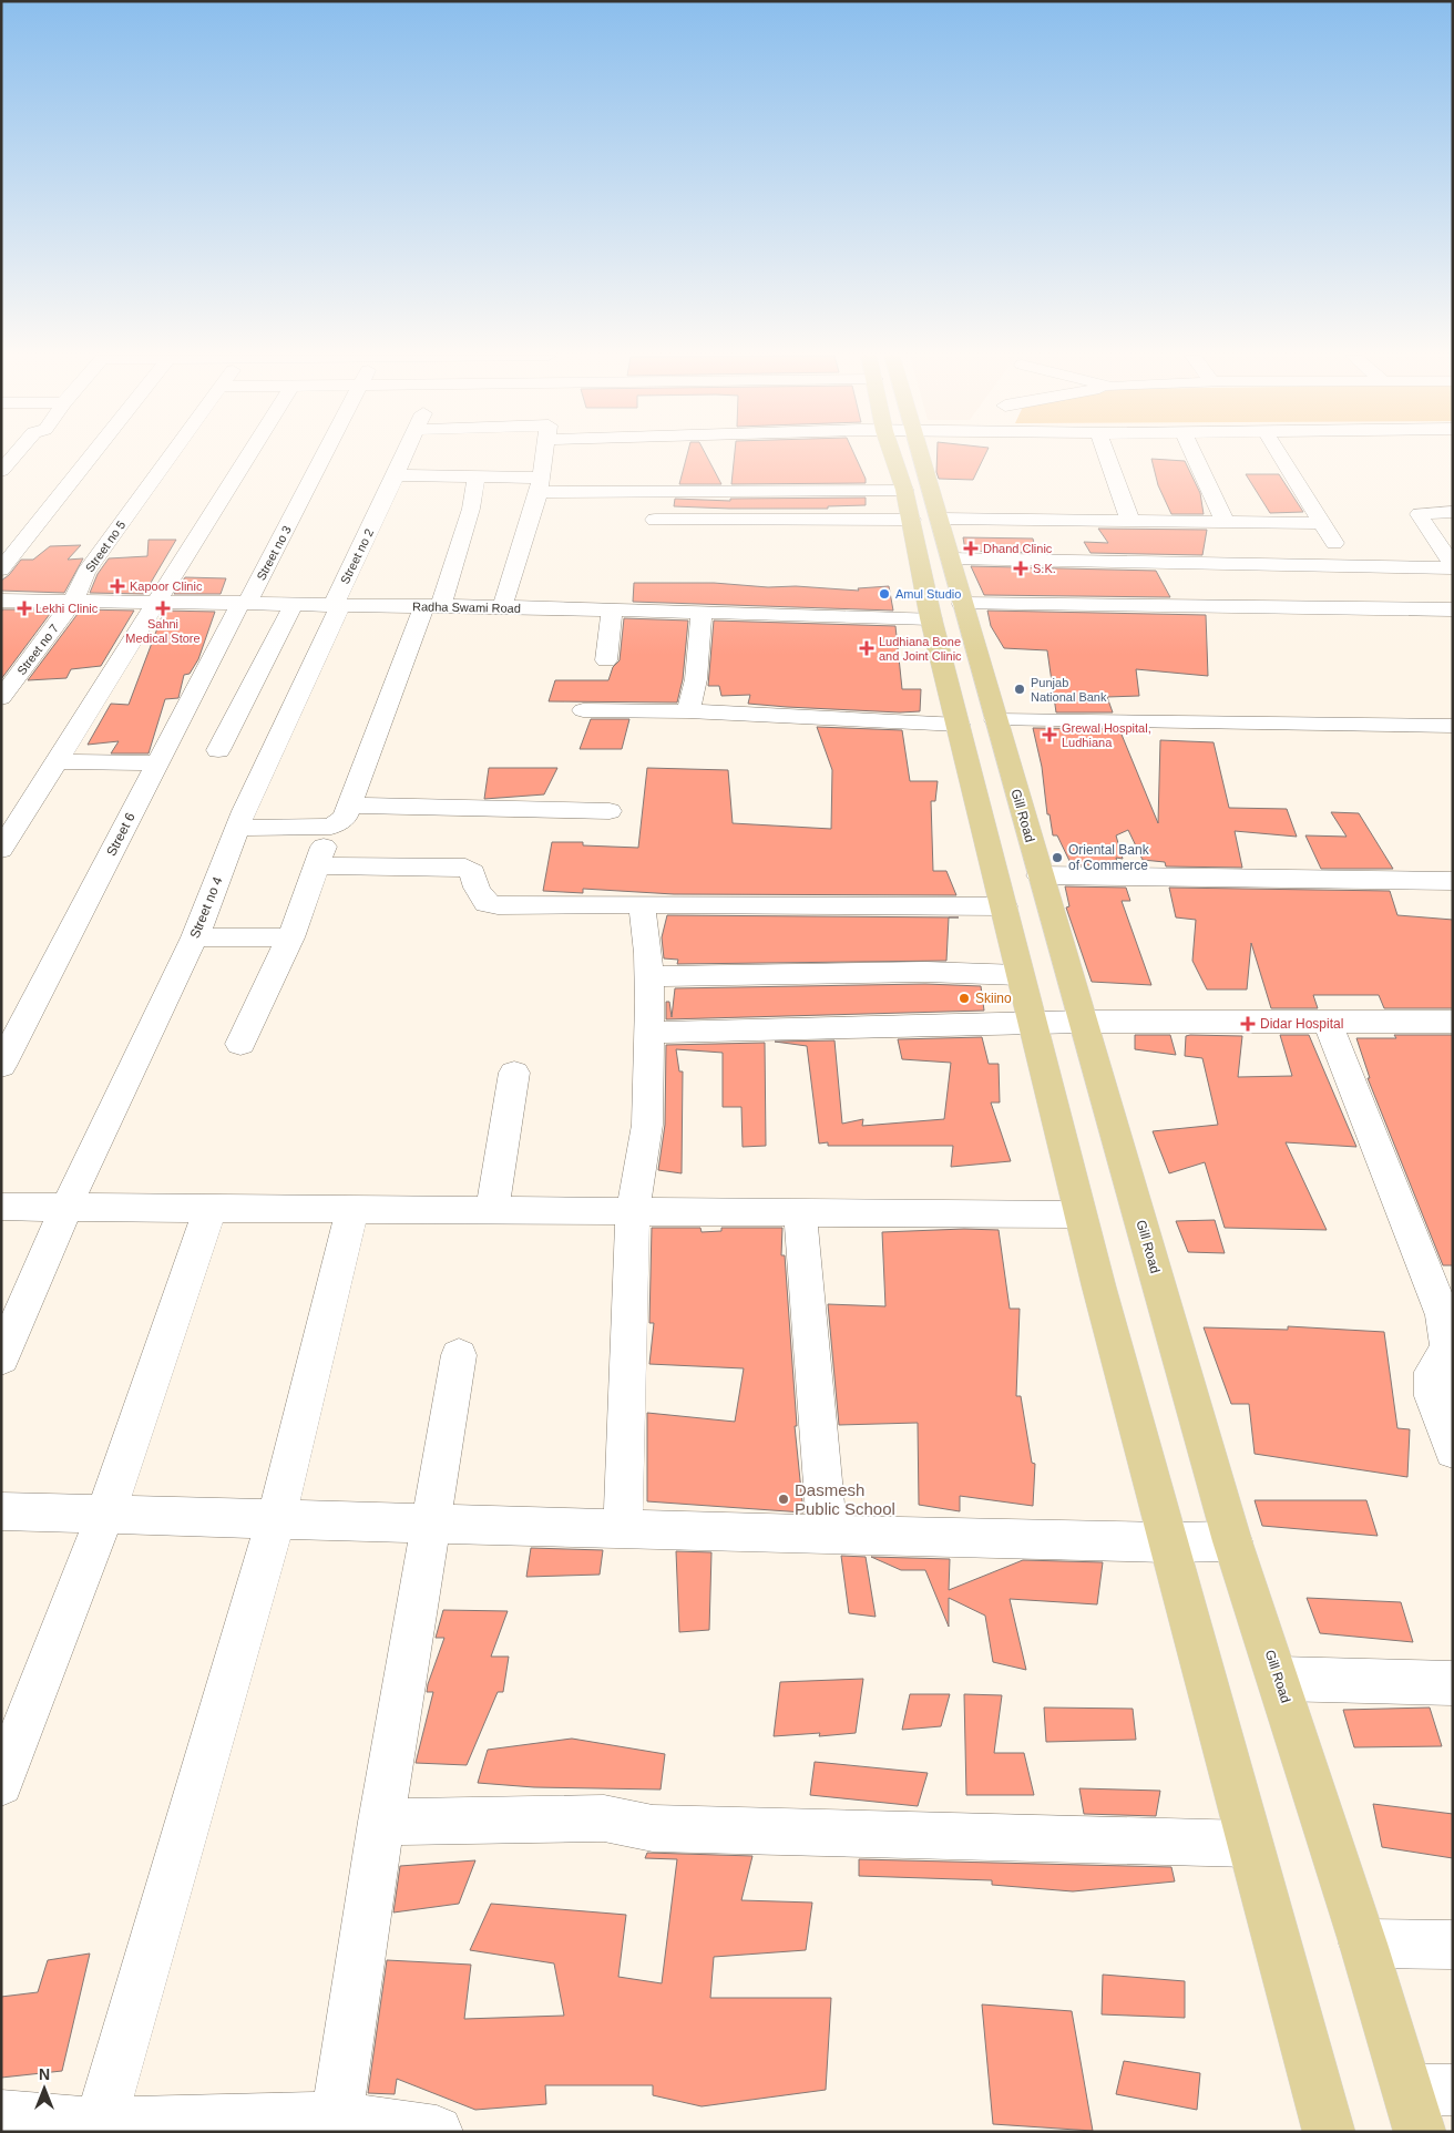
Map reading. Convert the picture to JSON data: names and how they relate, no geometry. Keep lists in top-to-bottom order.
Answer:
{
  "streets": {
    "main road": ["Gill Road"],
    "street": [
      "Street no 5",
      "Street no 3",
      "Street no 2",
      "Radha Swami Road",
      "Street no 7",
      "Street 6",
      "Street no 4"
    ]
  },
  "crossings": [
    ["Street no 5", "Radha Swami Road"],
    ["Street no 5", "Street no 7"],
    ["Street no 3", "Radha Swami Road"],
    ["Street no 3", "Street 6"],
    ["Street no 2", "Radha Swami Road"],
    ["Street no 2", "Street no 4"],
    ["Radha Swami Road", "Street no 7"],
    ["Radha Swami Road", "Gill Road"],
    ["Radha Swami Road", "Street 6"],
    ["Radha Swami Road", "Street no 4"]
  ],
  "places": {
    "health": [
      "Dhand Clinic",
      "S.K.",
      "Kapoor Clinic",
      "Lekhi Clinic",
      "Sahni Medical Store",
      "Ludhiana Bone and Joint Clinic",
      "Grewal Hospital, Ludhiana",
      "Didar Hospital"
    ],
    "other": [
      "Amul Studio",
      "Punjab National Bank",
      "Oriental Bank of Commerce",
      "Skiino",
      "Dasmesh Public School"
    ]
  },
  "north": "top"
}
